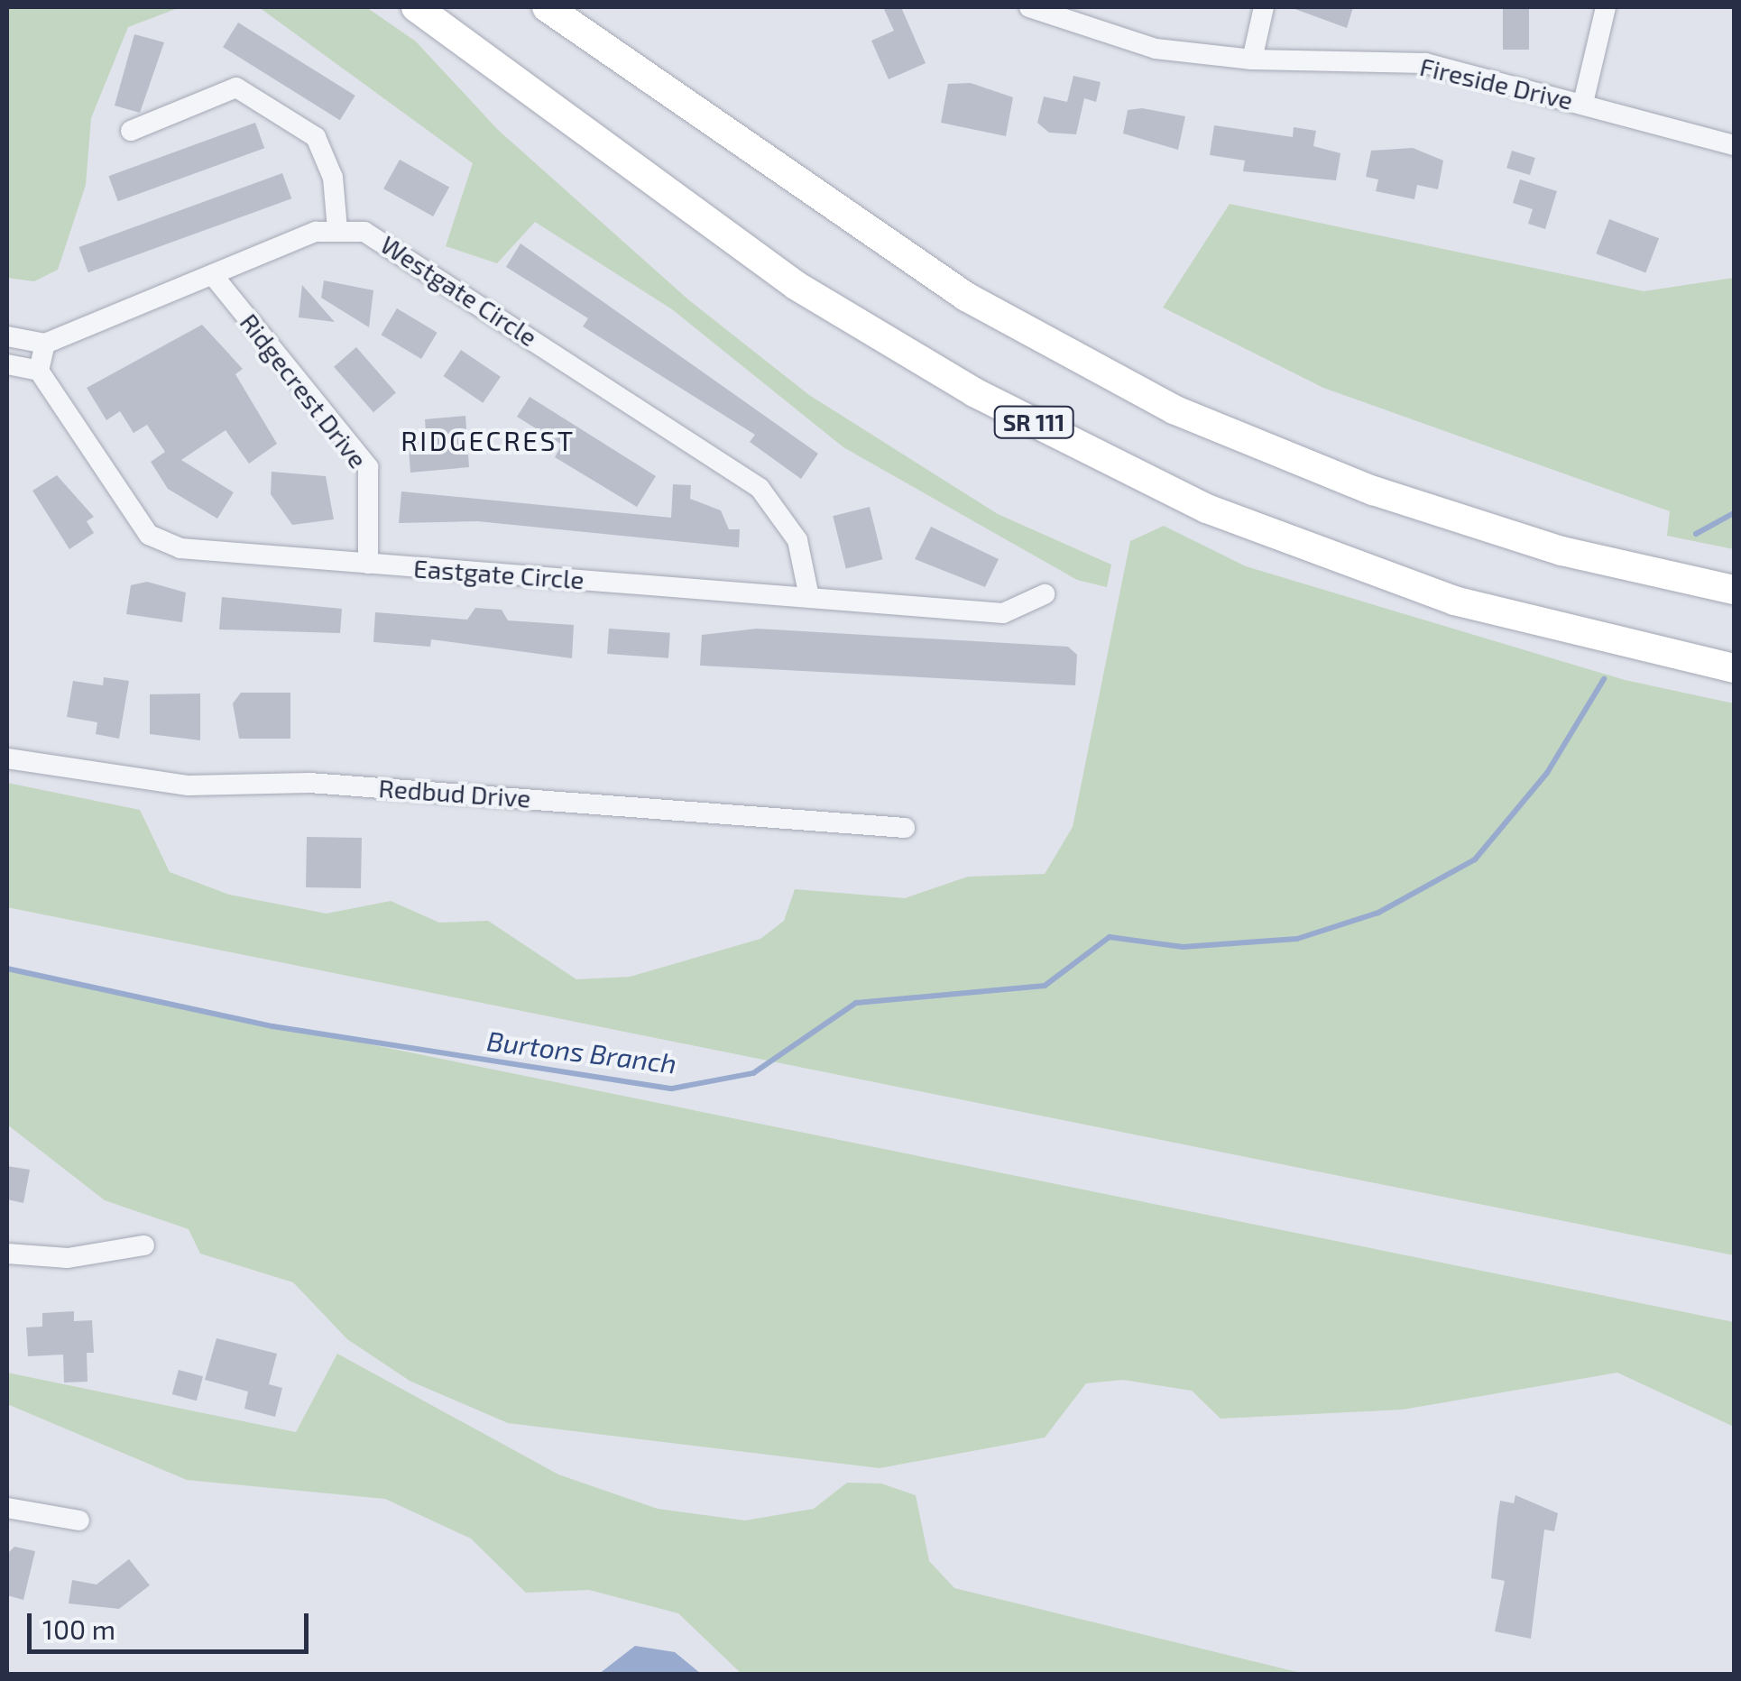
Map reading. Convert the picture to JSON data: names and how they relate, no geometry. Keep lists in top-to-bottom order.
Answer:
{
  "streets": {
    "highway": ["SR 111"],
    "street": [
      "Fireside Drive",
      "Westgate Circle",
      "Ridgecrest Drive",
      "Eastgate Circle",
      "Redbud Drive"
    ]
  },
  "crossings": [
    ["Westgate Circle", "Eastgate Circle"],
    ["Ridgecrest Drive", "Eastgate Circle"]
  ],
  "districts": ["RIDGECREST"],
  "water": ["Burtons Branch"],
  "scale_bar": "100 m"
}
